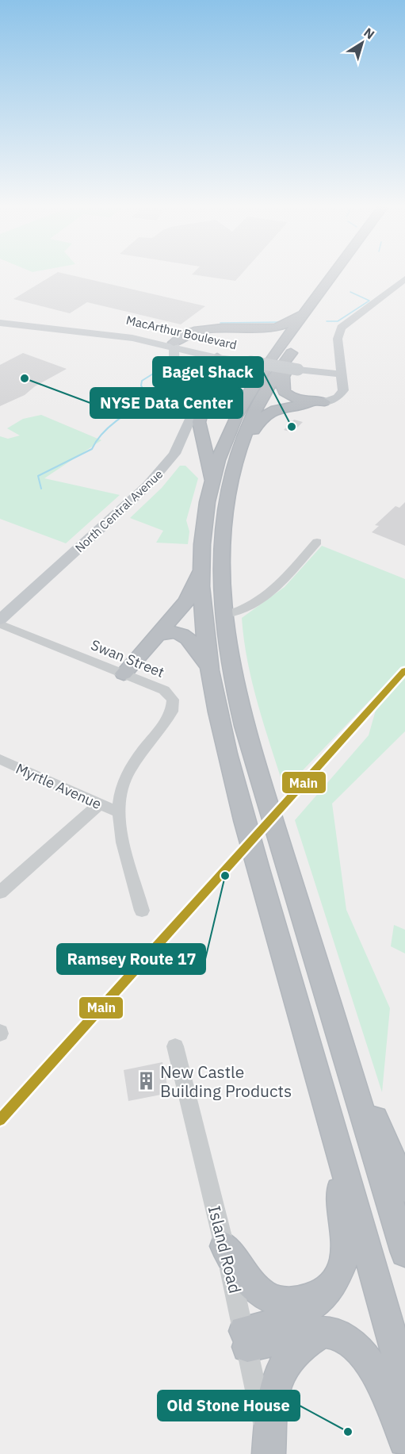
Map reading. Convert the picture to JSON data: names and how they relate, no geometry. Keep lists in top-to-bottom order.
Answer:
{
  "streets": {
    "main road": ["MacArthur Boulevard", "North Central Avenue"],
    "street": ["Swan Street", "Myrtle Avenue", "Island Road"]
  },
  "crossings": [
    ["MacArthur Boulevard", "North Central Avenue"],
    ["Swan Street", "Myrtle Avenue"]
  ],
  "places": {
    "other": [
      "NYSE Data Center",
      "Bagel Shack",
      "Ramsey Route 17",
      "Old Stone House"
    ],
    "building": ["New Castle Building Products"]
  },
  "lines": ["transit line Main"],
  "north": "top right"
}
